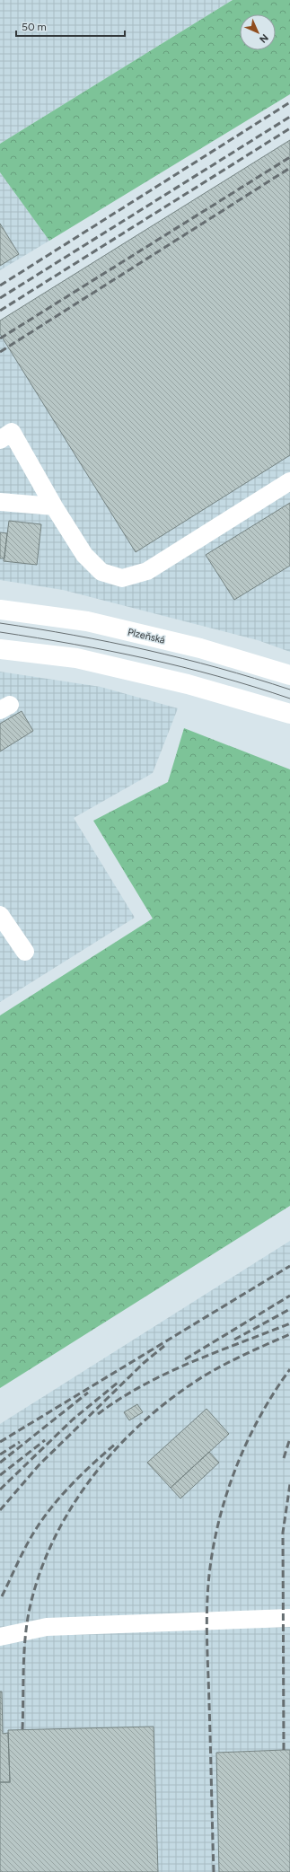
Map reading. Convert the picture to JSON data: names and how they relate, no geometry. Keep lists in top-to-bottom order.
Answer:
{
  "streets": {
    "main road": ["Plzeňská"]
  },
  "scale_bar": "50 m",
  "north": "bottom right"
}
